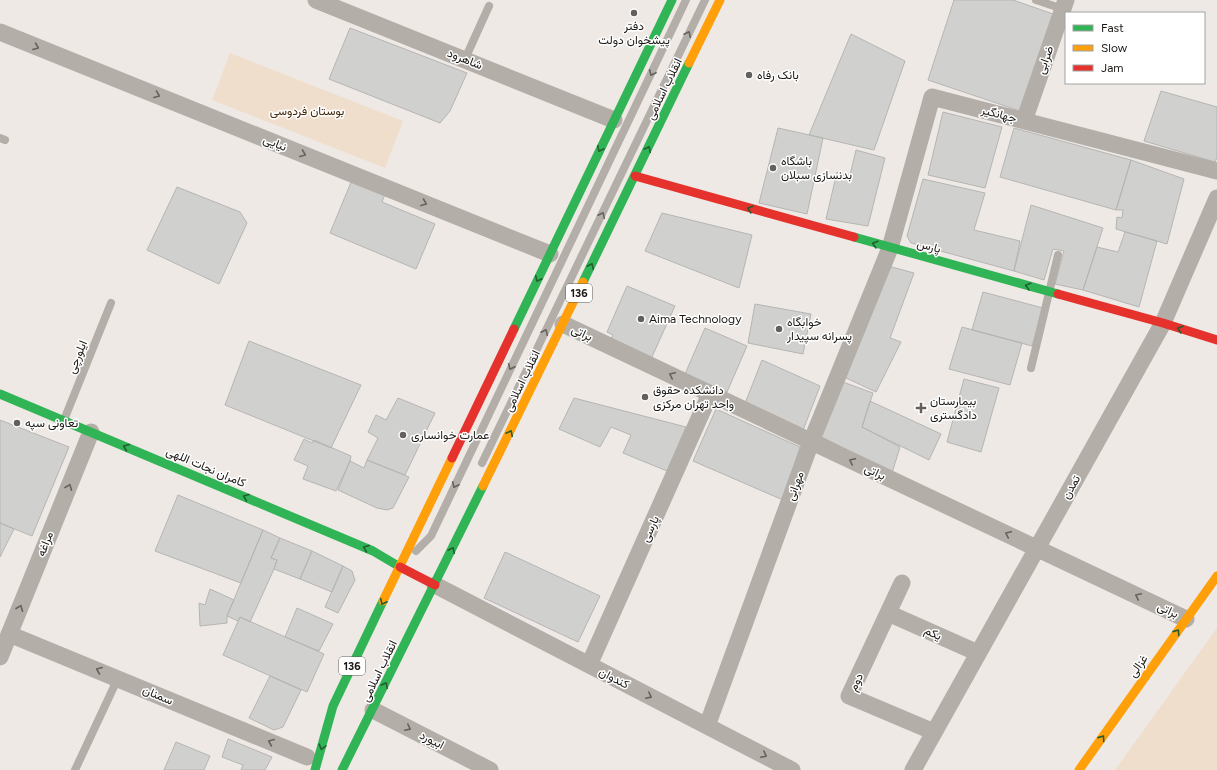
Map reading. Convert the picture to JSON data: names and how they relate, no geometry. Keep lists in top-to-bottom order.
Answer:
{
  "streets": {
    "main road": [
      "انقلاب اسلامی",
      "پارس",
      "136",
      "کامران نجات اللهی",
      "غزالی"
    ],
    "street": [
      "شاهرود",
      "ضرابی",
      "جهانگیر",
      "نیایی",
      "براتی",
      "مهرانی",
      "تمدن",
      "پارسی",
      "مراغه",
      "یکم",
      "کندوان",
      "دوم",
      "سمنان",
      "ابیورد"
    ],
    "lane": ["ایلورچی"]
  },
  "crossings": [
    ["شاهرود", "136"],
    ["ضرابی", "جهانگیر"],
    ["انقلاب اسلامی", "پارس"],
    ["انقلاب اسلامی", "براتی"],
    ["انقلاب اسلامی", "کامران نجات اللهی"],
    ["انقلاب اسلامی", "کندوان"],
    ["انقلاب اسلامی", "ابیورد"],
    ["جهانگیر", "پارس"],
    ["جهانگیر", "مهرانی"],
    ["نیایی", "136"],
    ["پارس", "مهرانی"],
    ["پارس", "تمدن"],
    ["136", "کامران نجات اللهی"],
    ["136", "سمنان"],
    ["براتی", "مهرانی"],
    ["براتی", "تمدن"],
    ["براتی", "پارسی"],
    ["براتی", "غزالی"],
    ["ایلورچی", "کامران نجات اللهی"],
    ["کامران نجات اللهی", "مراغه"],
    ["کامران نجات اللهی", "کندوان"],
    ["مهرانی", "کندوان"],
    ["تمدن", "یکم"],
    ["تمدن", "دوم"],
    ["پارسی", "کندوان"],
    ["مراغه", "سمنان"],
    ["یکم", "دوم"]
  ],
  "one_way": [
    "نیایی",
    "پارس",
    "براتی",
    "کامران نجات اللهی",
    "مراغه",
    "غزالی",
    "کندوان",
    "سمنان",
    "ابیورد"
  ],
  "parks": ["بوستان فردوسی"],
  "places": {
    "other": [
      "دفتر پیشخوان دولت",
      "بانک رفاه",
      "باشگاه بدنسازی سبلان",
      "Aima Technology",
      "خوابگاه پسرانه سپیدار",
      "دانشکده حقوق واحد تهران مرکزی",
      "تعاونی سپه",
      "عمارت خوانساری"
    ],
    "health": ["بیمارستان دادگستری"]
  },
  "legend": ["Fast", "Slow", "Jam"]
}
